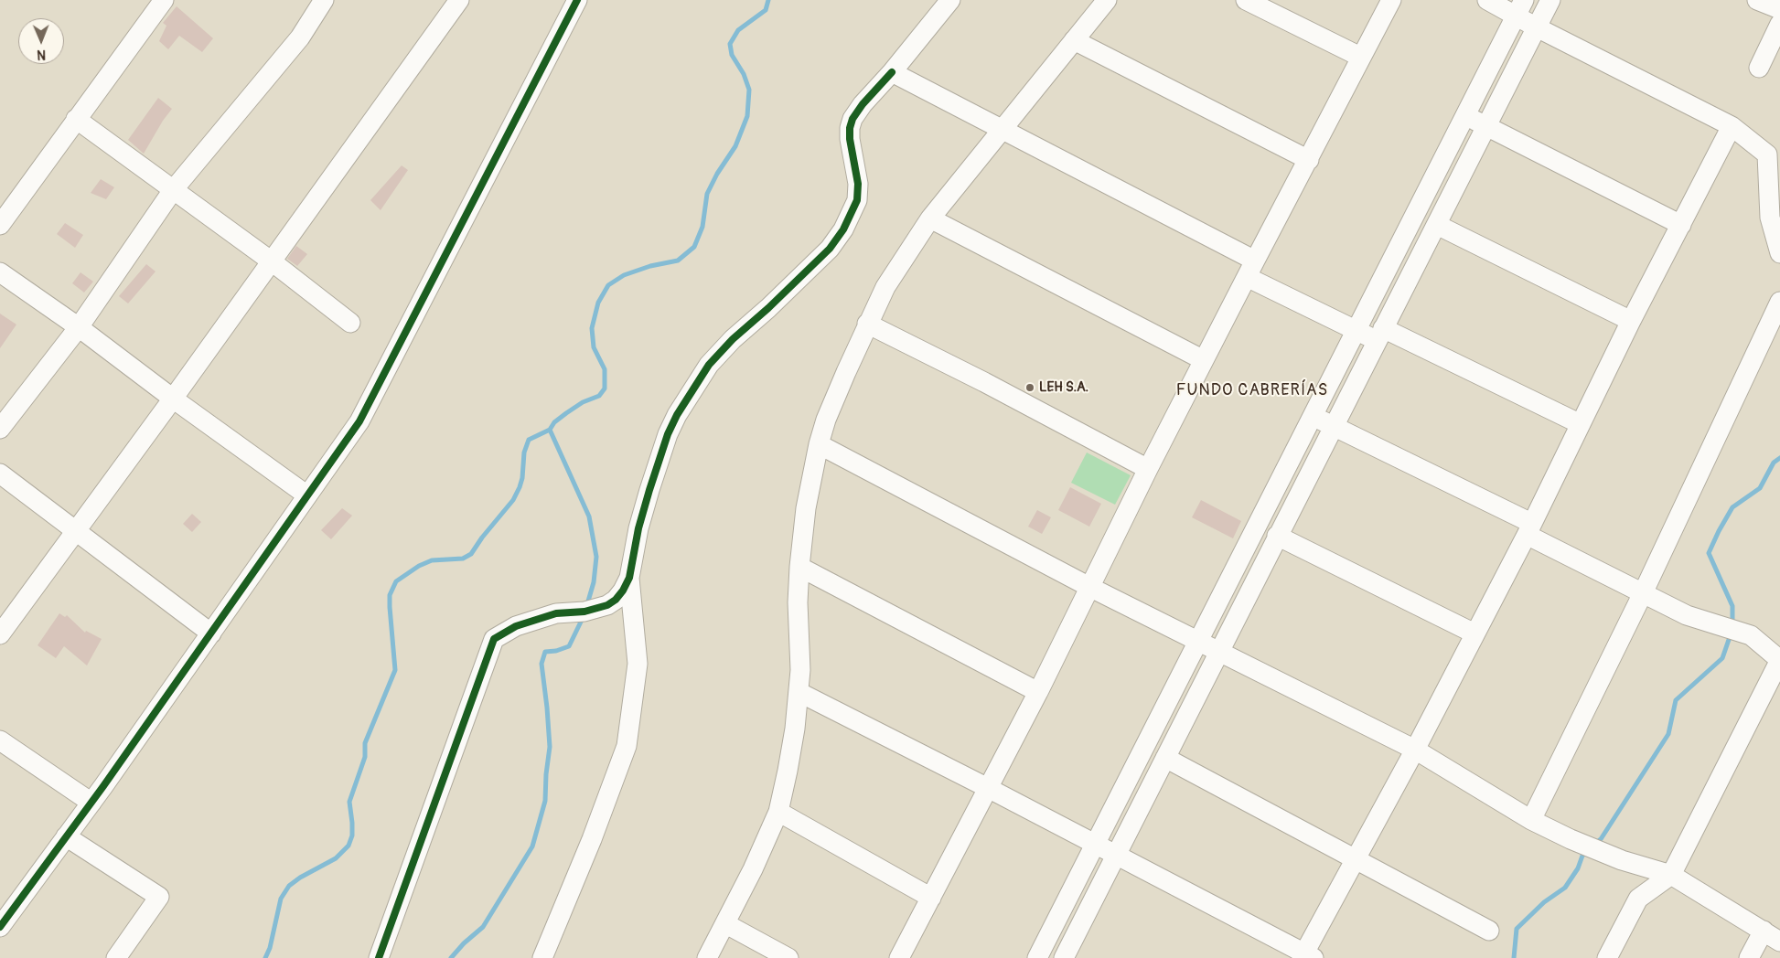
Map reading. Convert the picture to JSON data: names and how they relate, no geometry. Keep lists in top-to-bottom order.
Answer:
{
  "districts": ["FUNDO CABRERÍAS"],
  "places": ["LEH S.A."],
  "north": "bottom"
}
